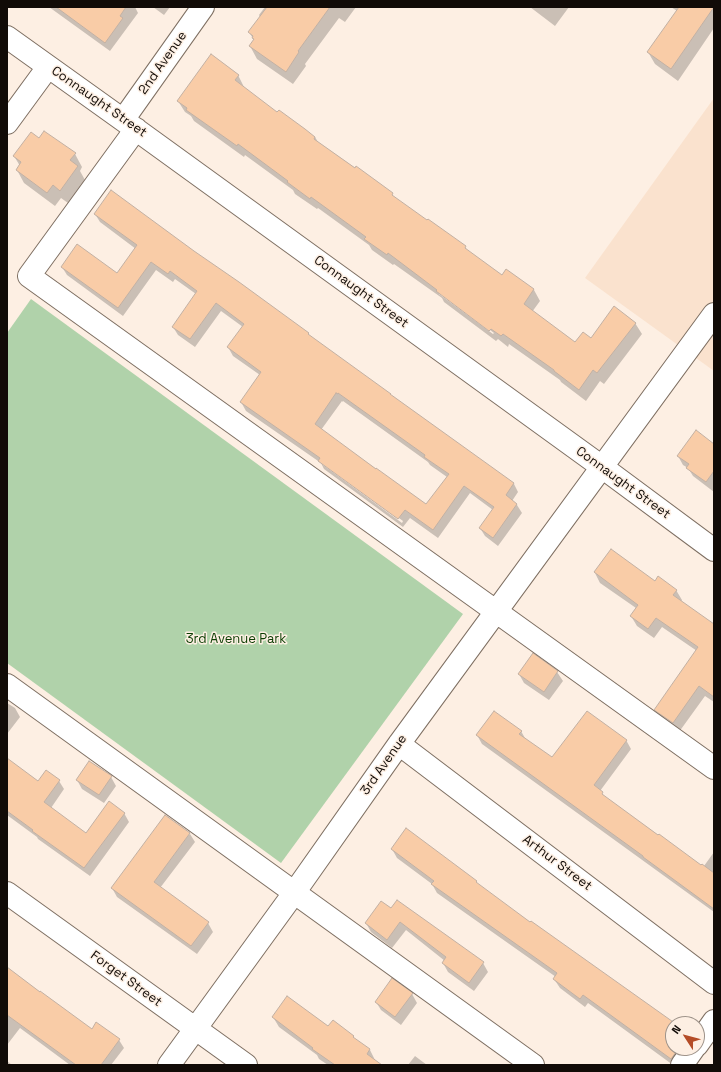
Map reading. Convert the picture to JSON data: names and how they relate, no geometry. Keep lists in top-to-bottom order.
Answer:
{
  "streets": {
    "street": [
      "2nd Avenue",
      "Connaught Street",
      "3rd Avenue",
      "Arthur Street",
      "Forget Street"
    ]
  },
  "crossings": [
    ["2nd Avenue", "Connaught Street"],
    ["2nd Avenue", "3rd Avenue"],
    ["Connaught Street", "3rd Avenue"],
    ["3rd Avenue", "Arthur Street"],
    ["3rd Avenue", "Forget Street"]
  ],
  "parks": ["3rd Avenue Park"],
  "north": "top left"
}
